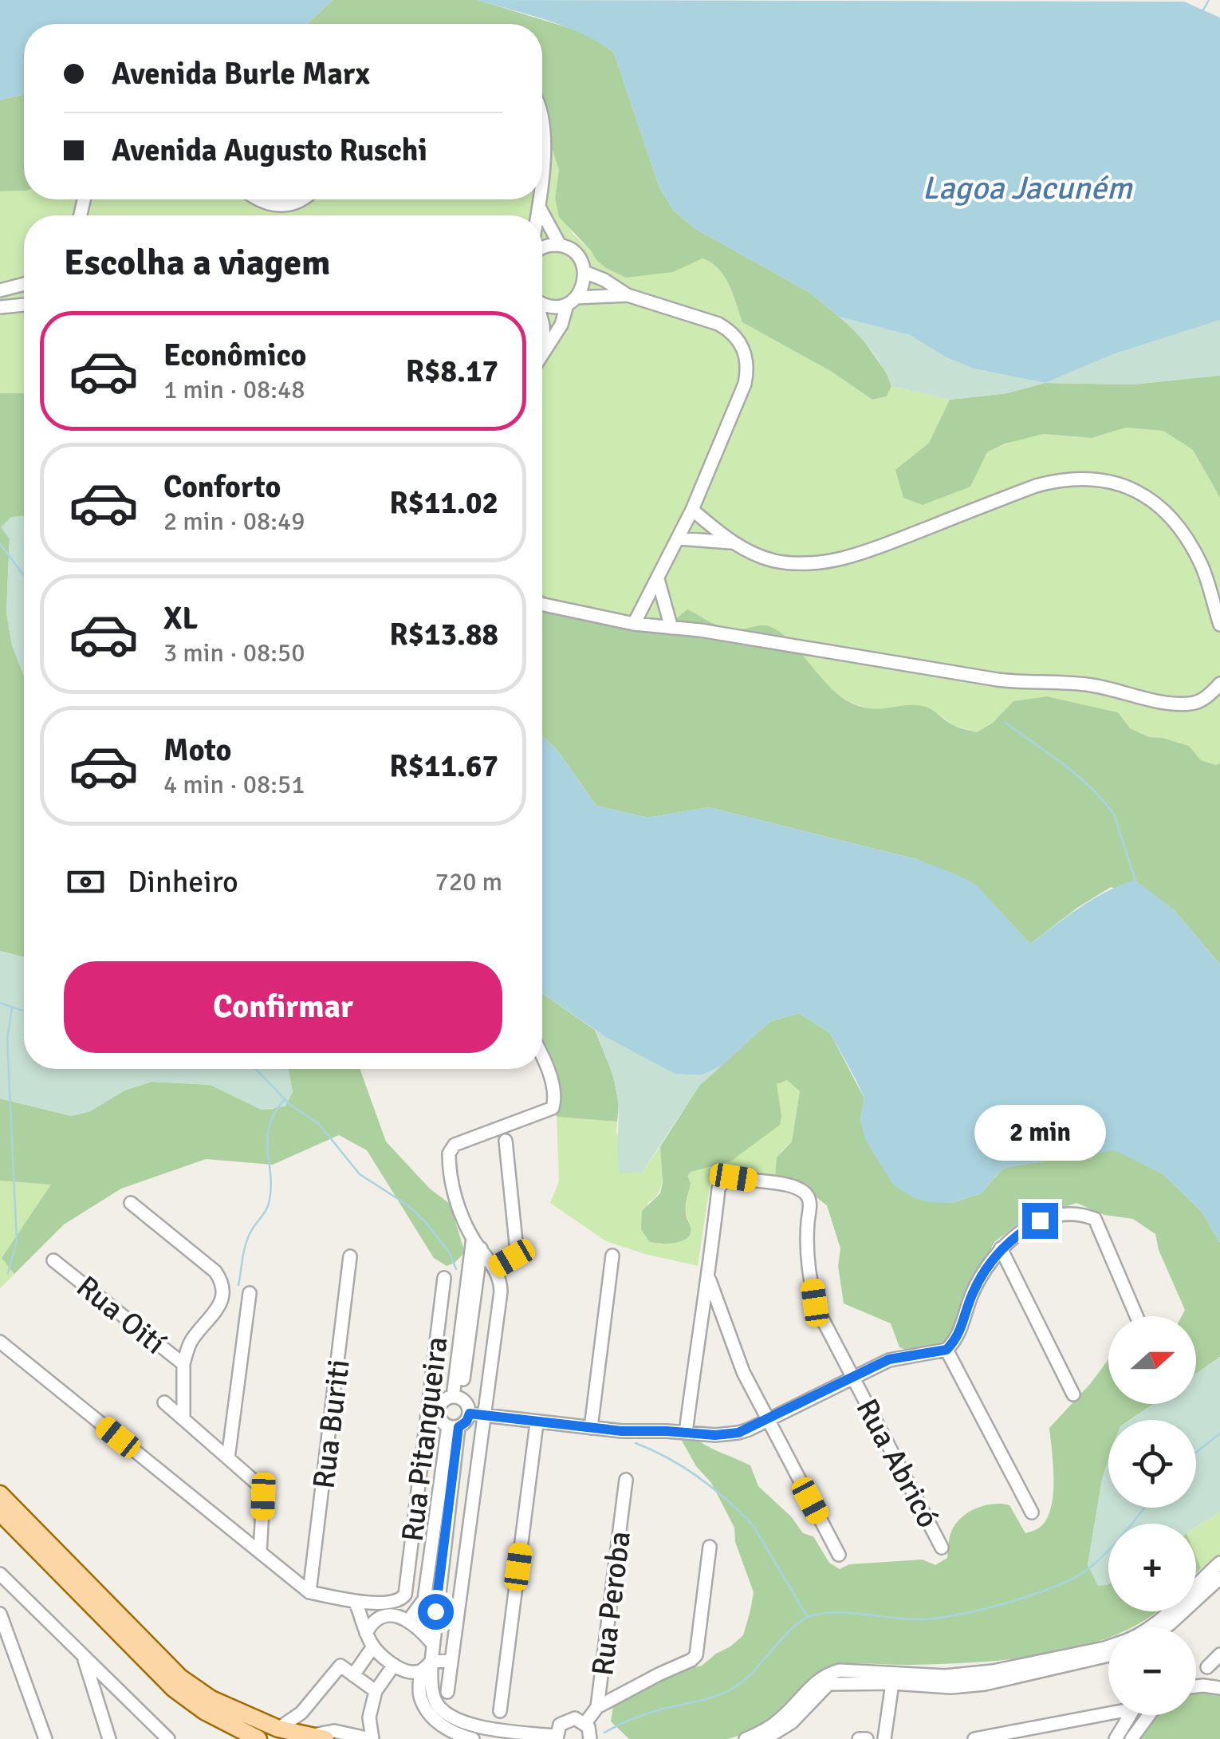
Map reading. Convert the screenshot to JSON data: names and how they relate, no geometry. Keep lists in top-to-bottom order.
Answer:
{
  "streets": {
    "street": [
      "Rua Oití",
      "Rua Buriti",
      "Rua Pitangueira",
      "Rua Abricó",
      "Rua Peroba"
    ]
  },
  "water": ["Lagoa Jacuném"],
  "north": "right",
  "page": {
    "banner": ["Avenida Burle Marx", "Avenida Augusto Ruschi"],
    "heading": "Escolha a viagem",
    "list": [
      {
        "name": "Econômico",
        "note": "1 min · 08:48",
        "value": "R$8.17"
      },
      {
        "name": "Conforto",
        "note": "2 min · 08:49",
        "value": "R$11.02"
      },
      {
        "name": "XL",
        "note": "3 min · 08:50",
        "value": "R$13.88"
      },
      {
        "name": "Moto",
        "note": "4 min · 08:51",
        "value": "R$11.67"
      }
    ],
    "pay": ["Dinheiro", "720 m"],
    "buttons": "Confirmar",
    "bubble": "2 min",
    "map_buttons": ["+", "−"]
  }
}
